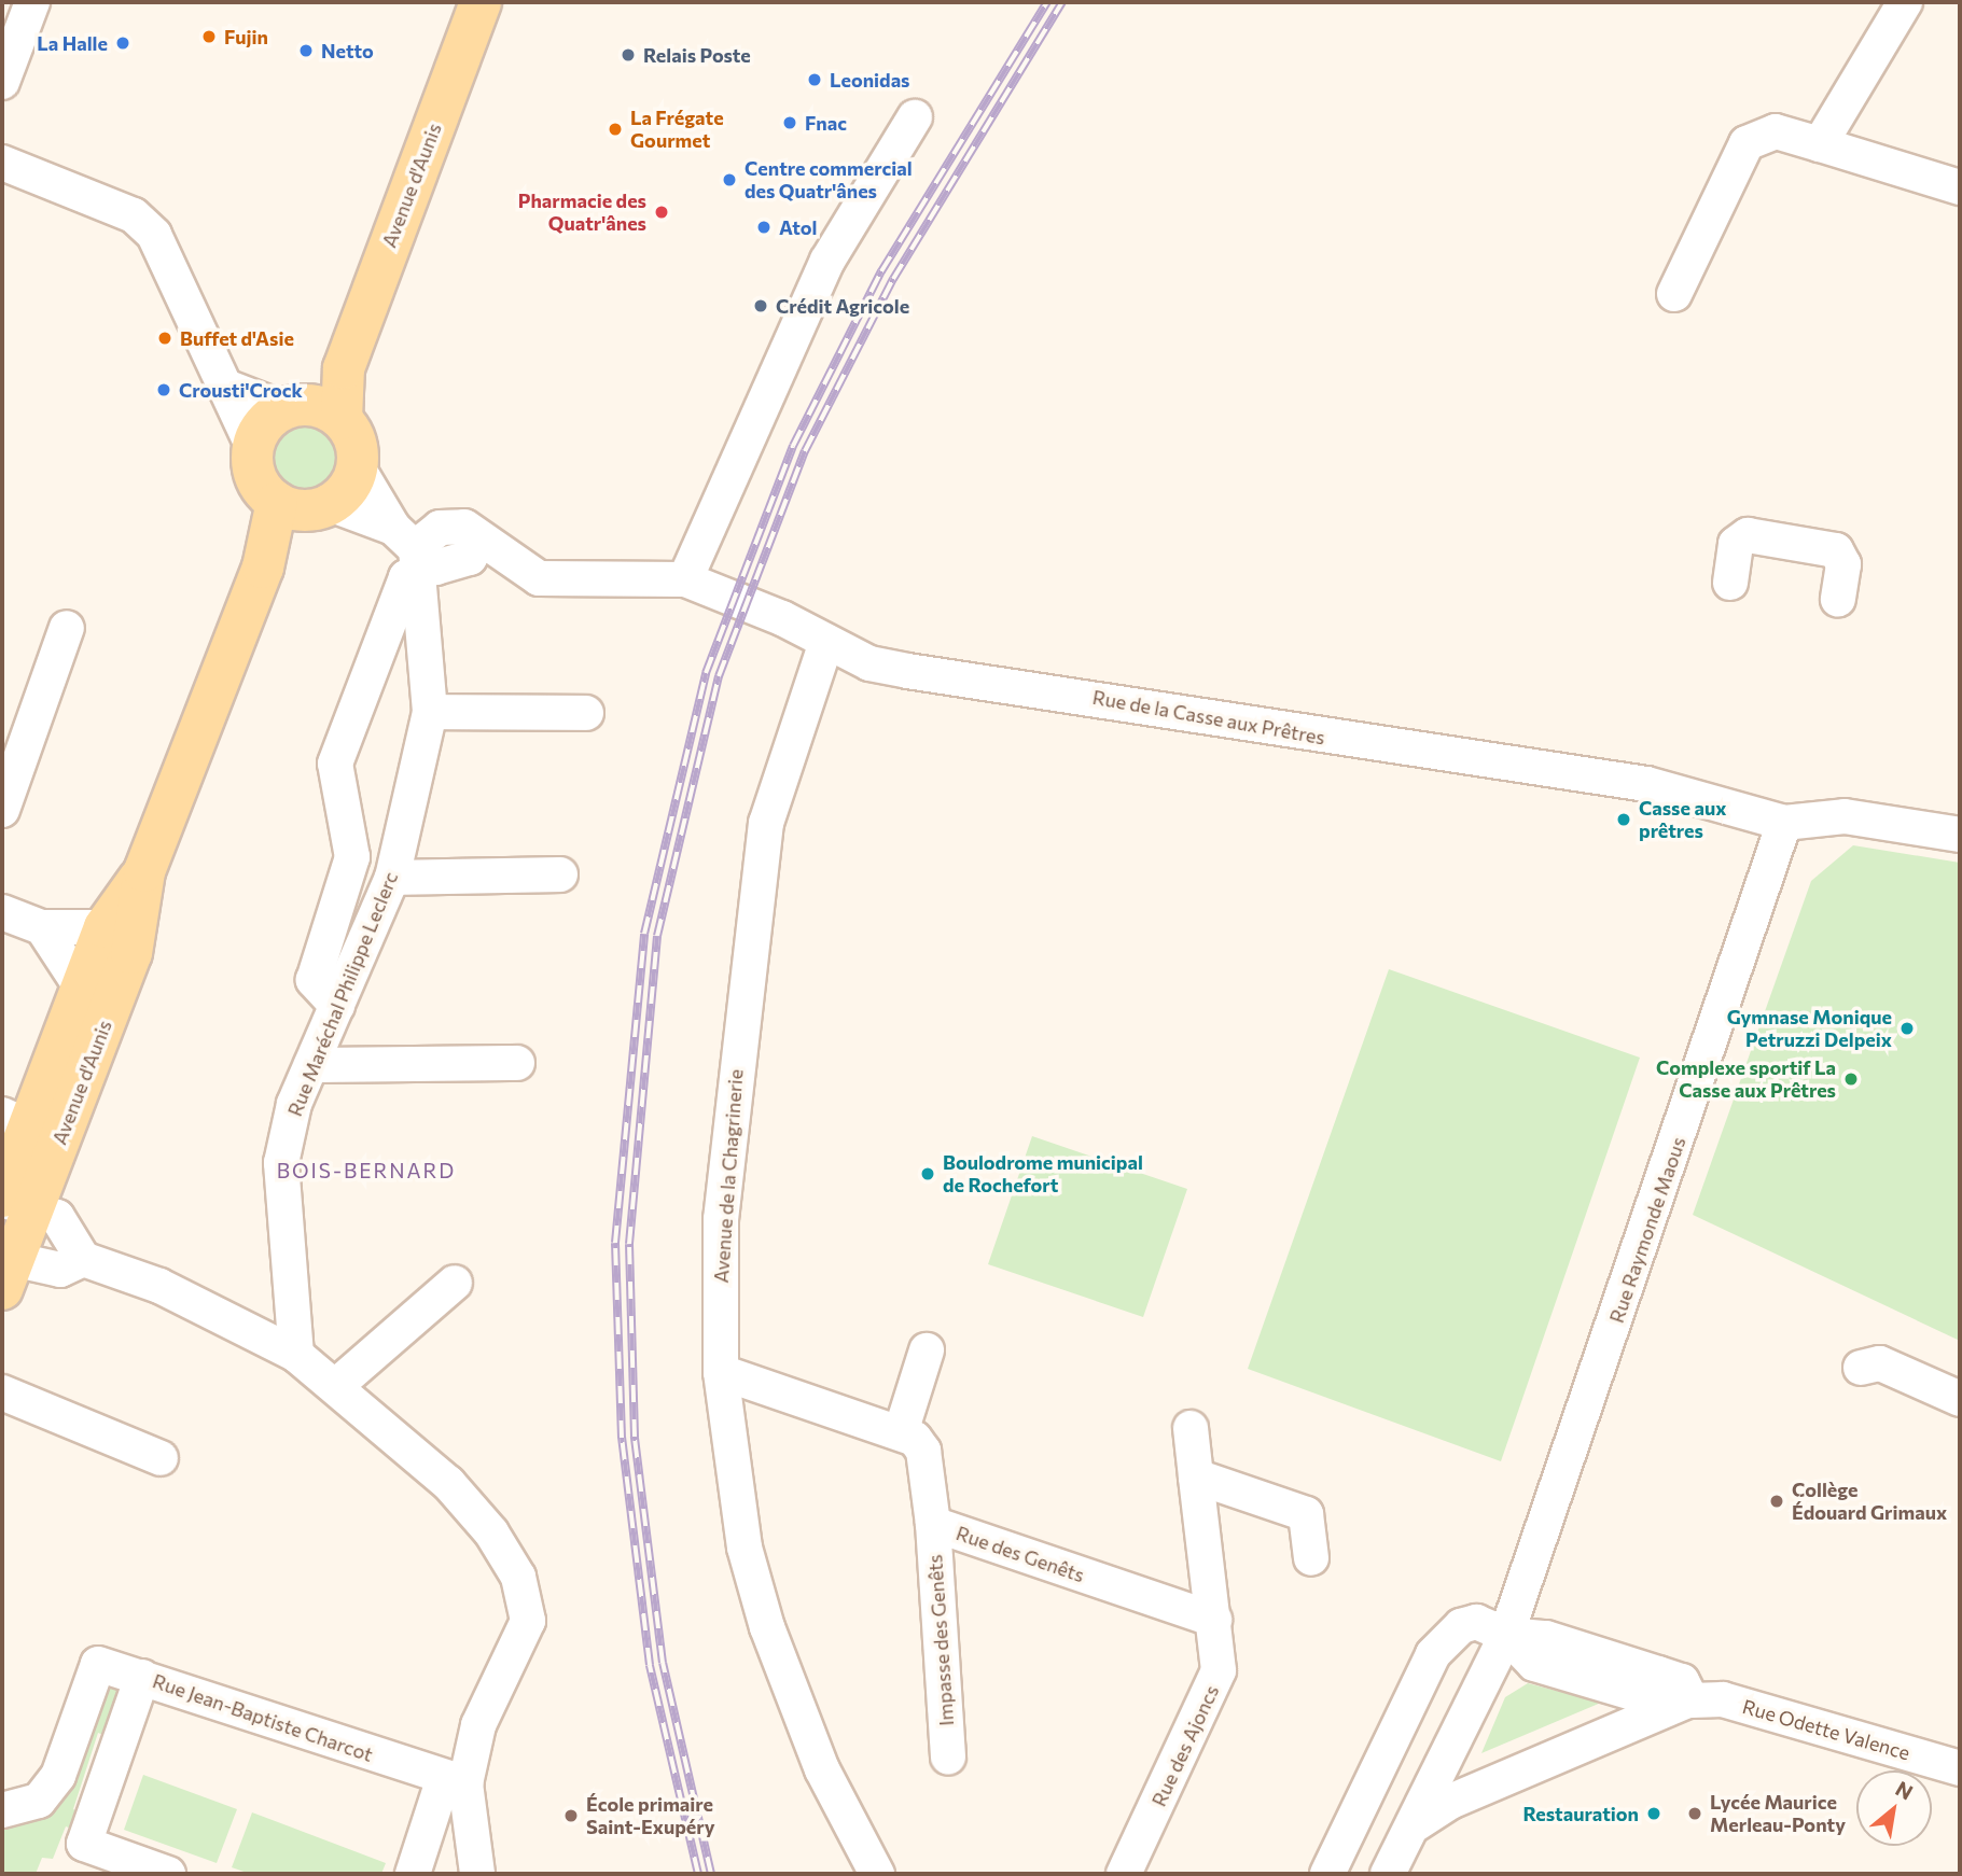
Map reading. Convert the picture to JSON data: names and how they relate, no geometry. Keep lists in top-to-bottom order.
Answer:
{
  "streets": {
    "main road": ["Avenue d'Aunis"],
    "street": [
      "Rue de la Casse aux Prêtres",
      "Rue Maréchal Philippe Leclerc",
      "Avenue de la Chagrinerie",
      "Rue Raymonde Maous",
      "Rue des Genêts",
      "Impasse des Genêts",
      "Rue Jean-Baptiste Charcot",
      "Rue Odette Valence",
      "Rue des Ajoncs"
    ]
  },
  "crossings": [
    ["Avenue d'Aunis", "Rue de la Casse aux Prêtres"],
    ["Rue de la Casse aux Prêtres", "Rue Maréchal Philippe Leclerc"],
    ["Rue de la Casse aux Prêtres", "Avenue de la Chagrinerie"],
    ["Rue de la Casse aux Prêtres", "Rue Raymonde Maous"],
    ["Avenue de la Chagrinerie", "Rue des Genêts"],
    ["Rue des Genêts", "Impasse des Genêts"],
    ["Rue des Genêts", "Rue des Ajoncs"]
  ],
  "districts": ["BOIS-BERNARD"],
  "places": [
    "Fujin",
    "La Halle",
    "Netto",
    "Relais Poste",
    "Leonidas",
    "Fnac",
    "La Frégate Gourmet",
    "Centre commercial des Quatr'ânes",
    "Pharmacie des Quatr'ânes",
    "Atol",
    "Crédit Agricole",
    "Buffet d'Asie",
    "Crousti'Crock",
    "Casse aux prêtres",
    "Gymnase Monique Petruzzi Delpeix",
    "Complexe sportif La Casse aux Prêtres",
    "Boulodrome municipal de Rochefort",
    "Collège Édouard Grimaux",
    "Restauration",
    "Lycée Maurice Merleau-Ponty",
    "École primaire Saint-Exupéry"
  ],
  "north": "top right"
}
